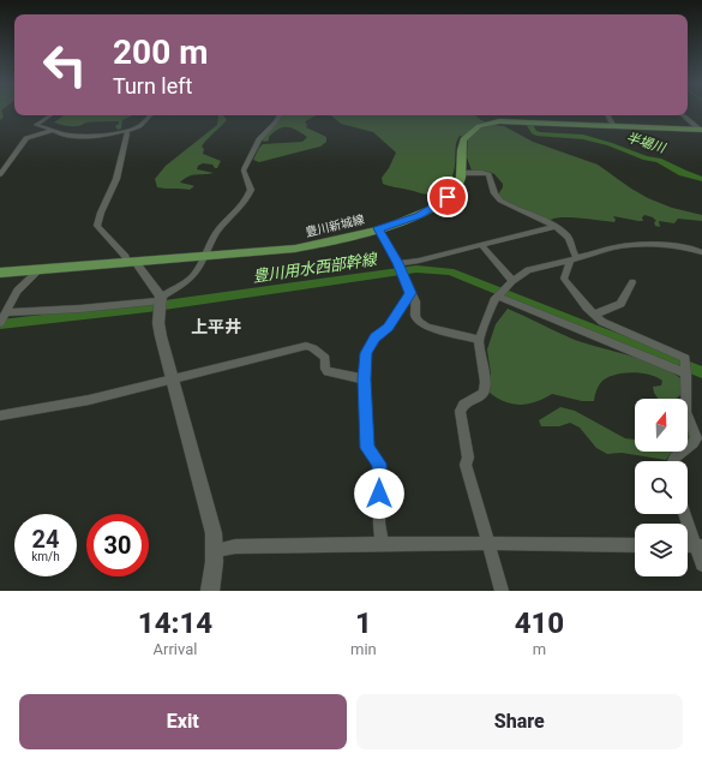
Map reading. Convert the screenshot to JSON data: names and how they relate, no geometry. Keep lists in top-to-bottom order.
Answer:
{
  "streets": {
    "main road": ["豊川新城線"]
  },
  "districts": ["上平井"],
  "water": ["半場川", "豊川用水西部幹線"],
  "north": "top",
  "page": {
    "turn": ["200 m", "Turn left"],
    "speed": "24 km/h",
    "limit": "30",
    "eta": [
      "14:14",
      "Arrival",
      "1",
      "min",
      "410",
      "m"
    ],
    "buttons": ["Exit", "Share"]
  }
}
